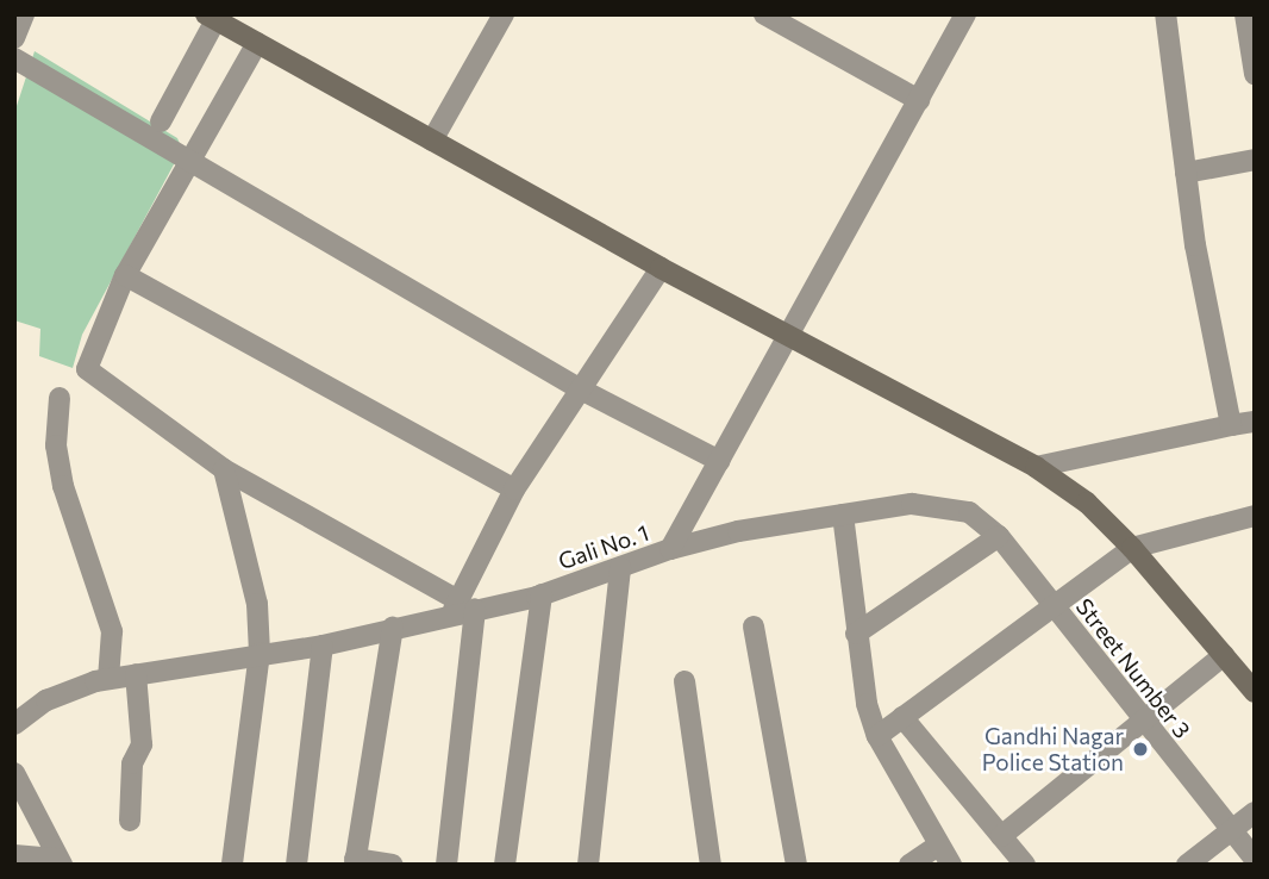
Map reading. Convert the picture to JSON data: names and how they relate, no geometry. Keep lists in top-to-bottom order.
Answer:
{
  "streets": {
    "street": ["Gali No. 1", "Street Number 3"]
  },
  "places": ["Gandhi Nagar Police Station"]
}
